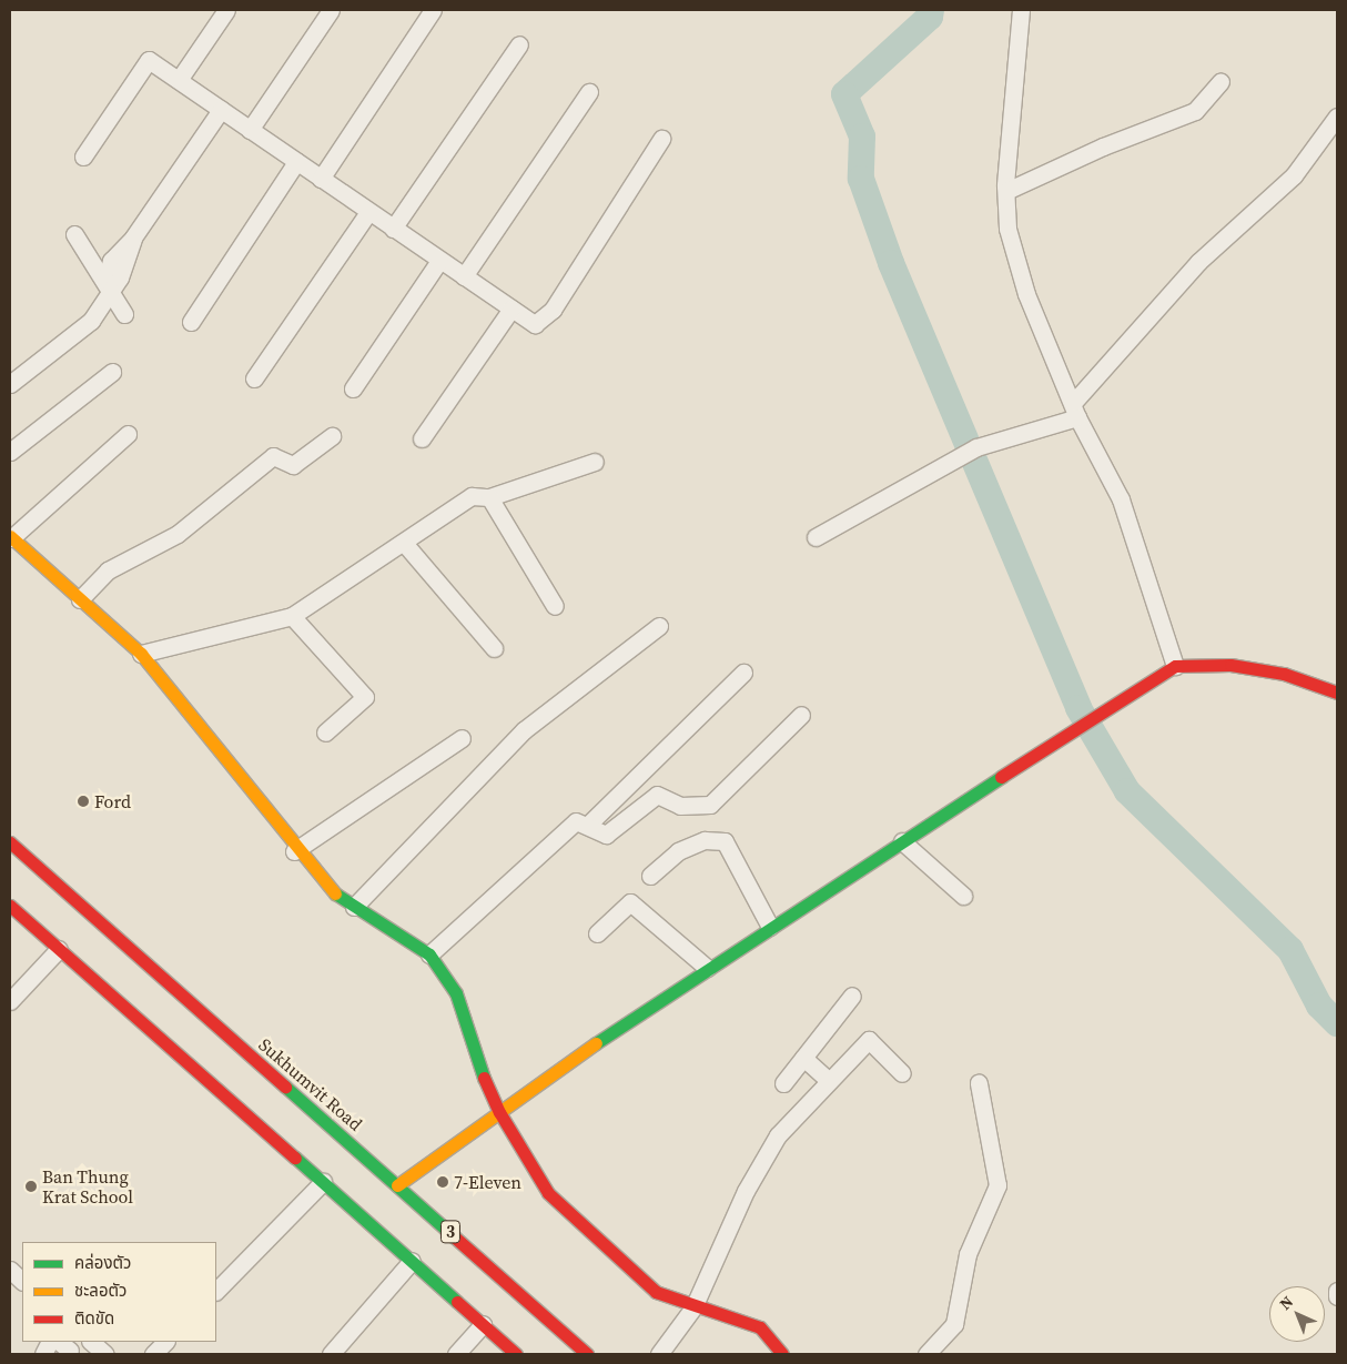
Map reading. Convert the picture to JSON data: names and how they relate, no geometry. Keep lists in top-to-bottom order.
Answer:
{
  "streets": {
    "main road": ["Sukhumvit Road", "3"]
  },
  "places": ["Ford", "7-Eleven", "Ban Thung Krat School"],
  "legend": ["คล่องตัว", "ชะลอตัว", "ติดขัด"],
  "north": "top left"
}
